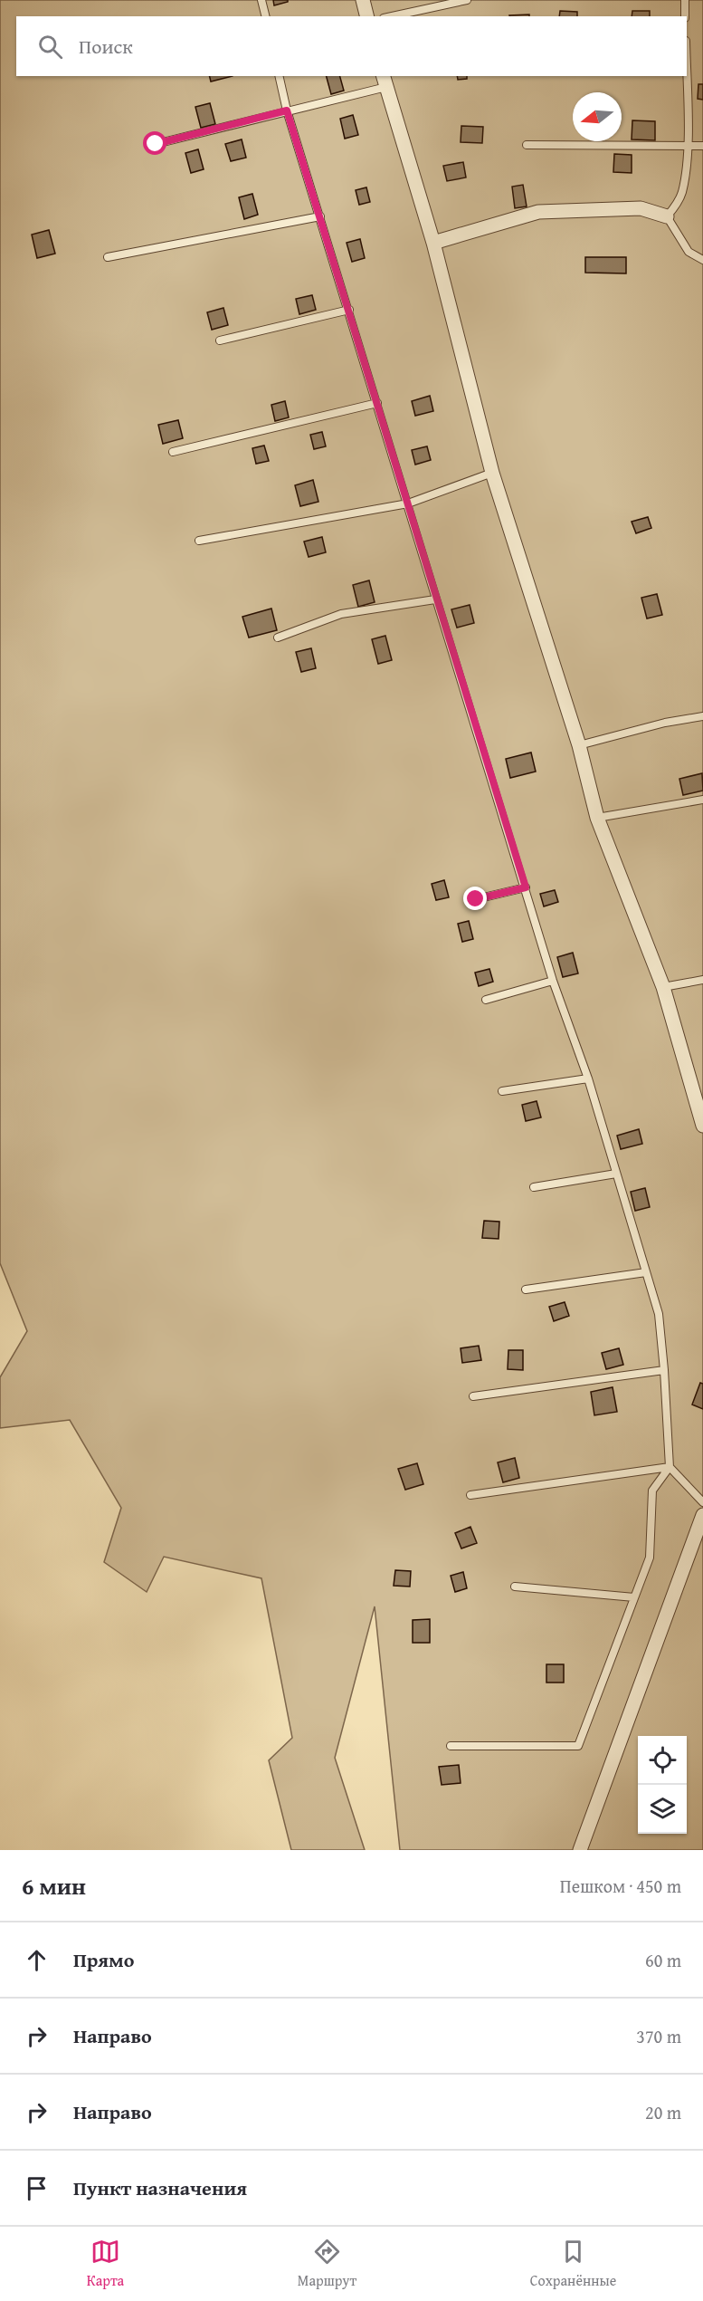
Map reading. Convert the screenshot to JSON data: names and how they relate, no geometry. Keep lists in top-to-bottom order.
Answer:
{
  "north": "left",
  "page": {
    "search": "Поиск",
    "heading": ["6 мин", "Пешком · 450 m"],
    "list": [
      ["Прямо", "60 m"],
      ["Направо", "370 m"],
      ["Направо", "20 m"],
      "Пункт назначения"
    ],
    "nav": ["Карта", "Маршрут", "Сохранённые"]
  }
}
